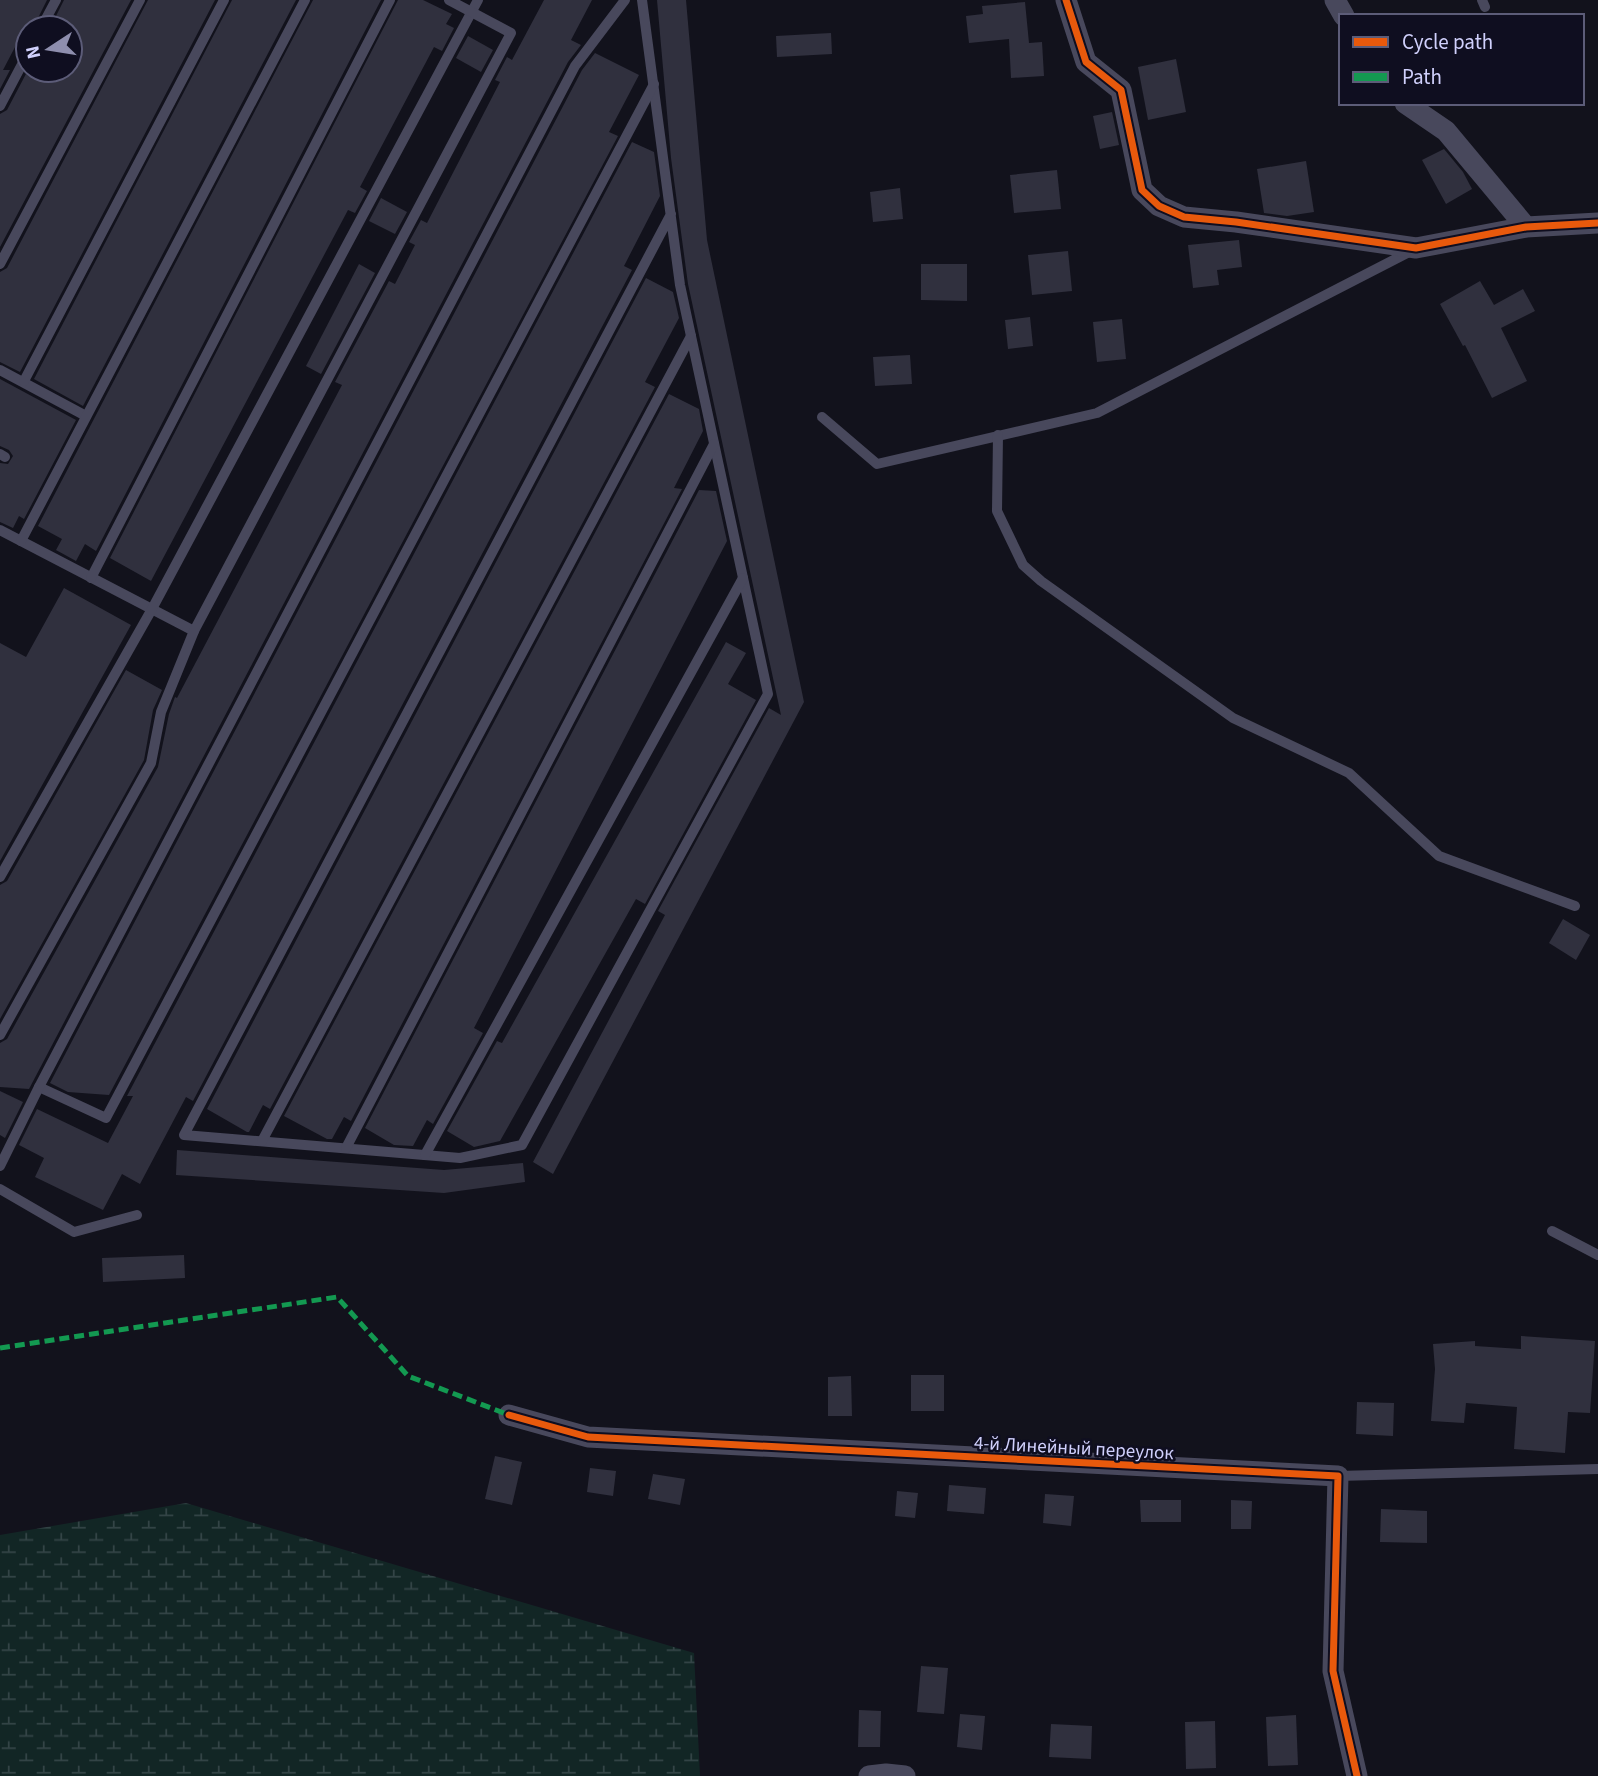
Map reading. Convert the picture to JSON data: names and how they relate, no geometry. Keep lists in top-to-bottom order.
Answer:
{
  "streets": {
    "street": ["4-й Линейный переулок"]
  },
  "legend": ["Cycle path", "Path"],
  "north": "left"
}
